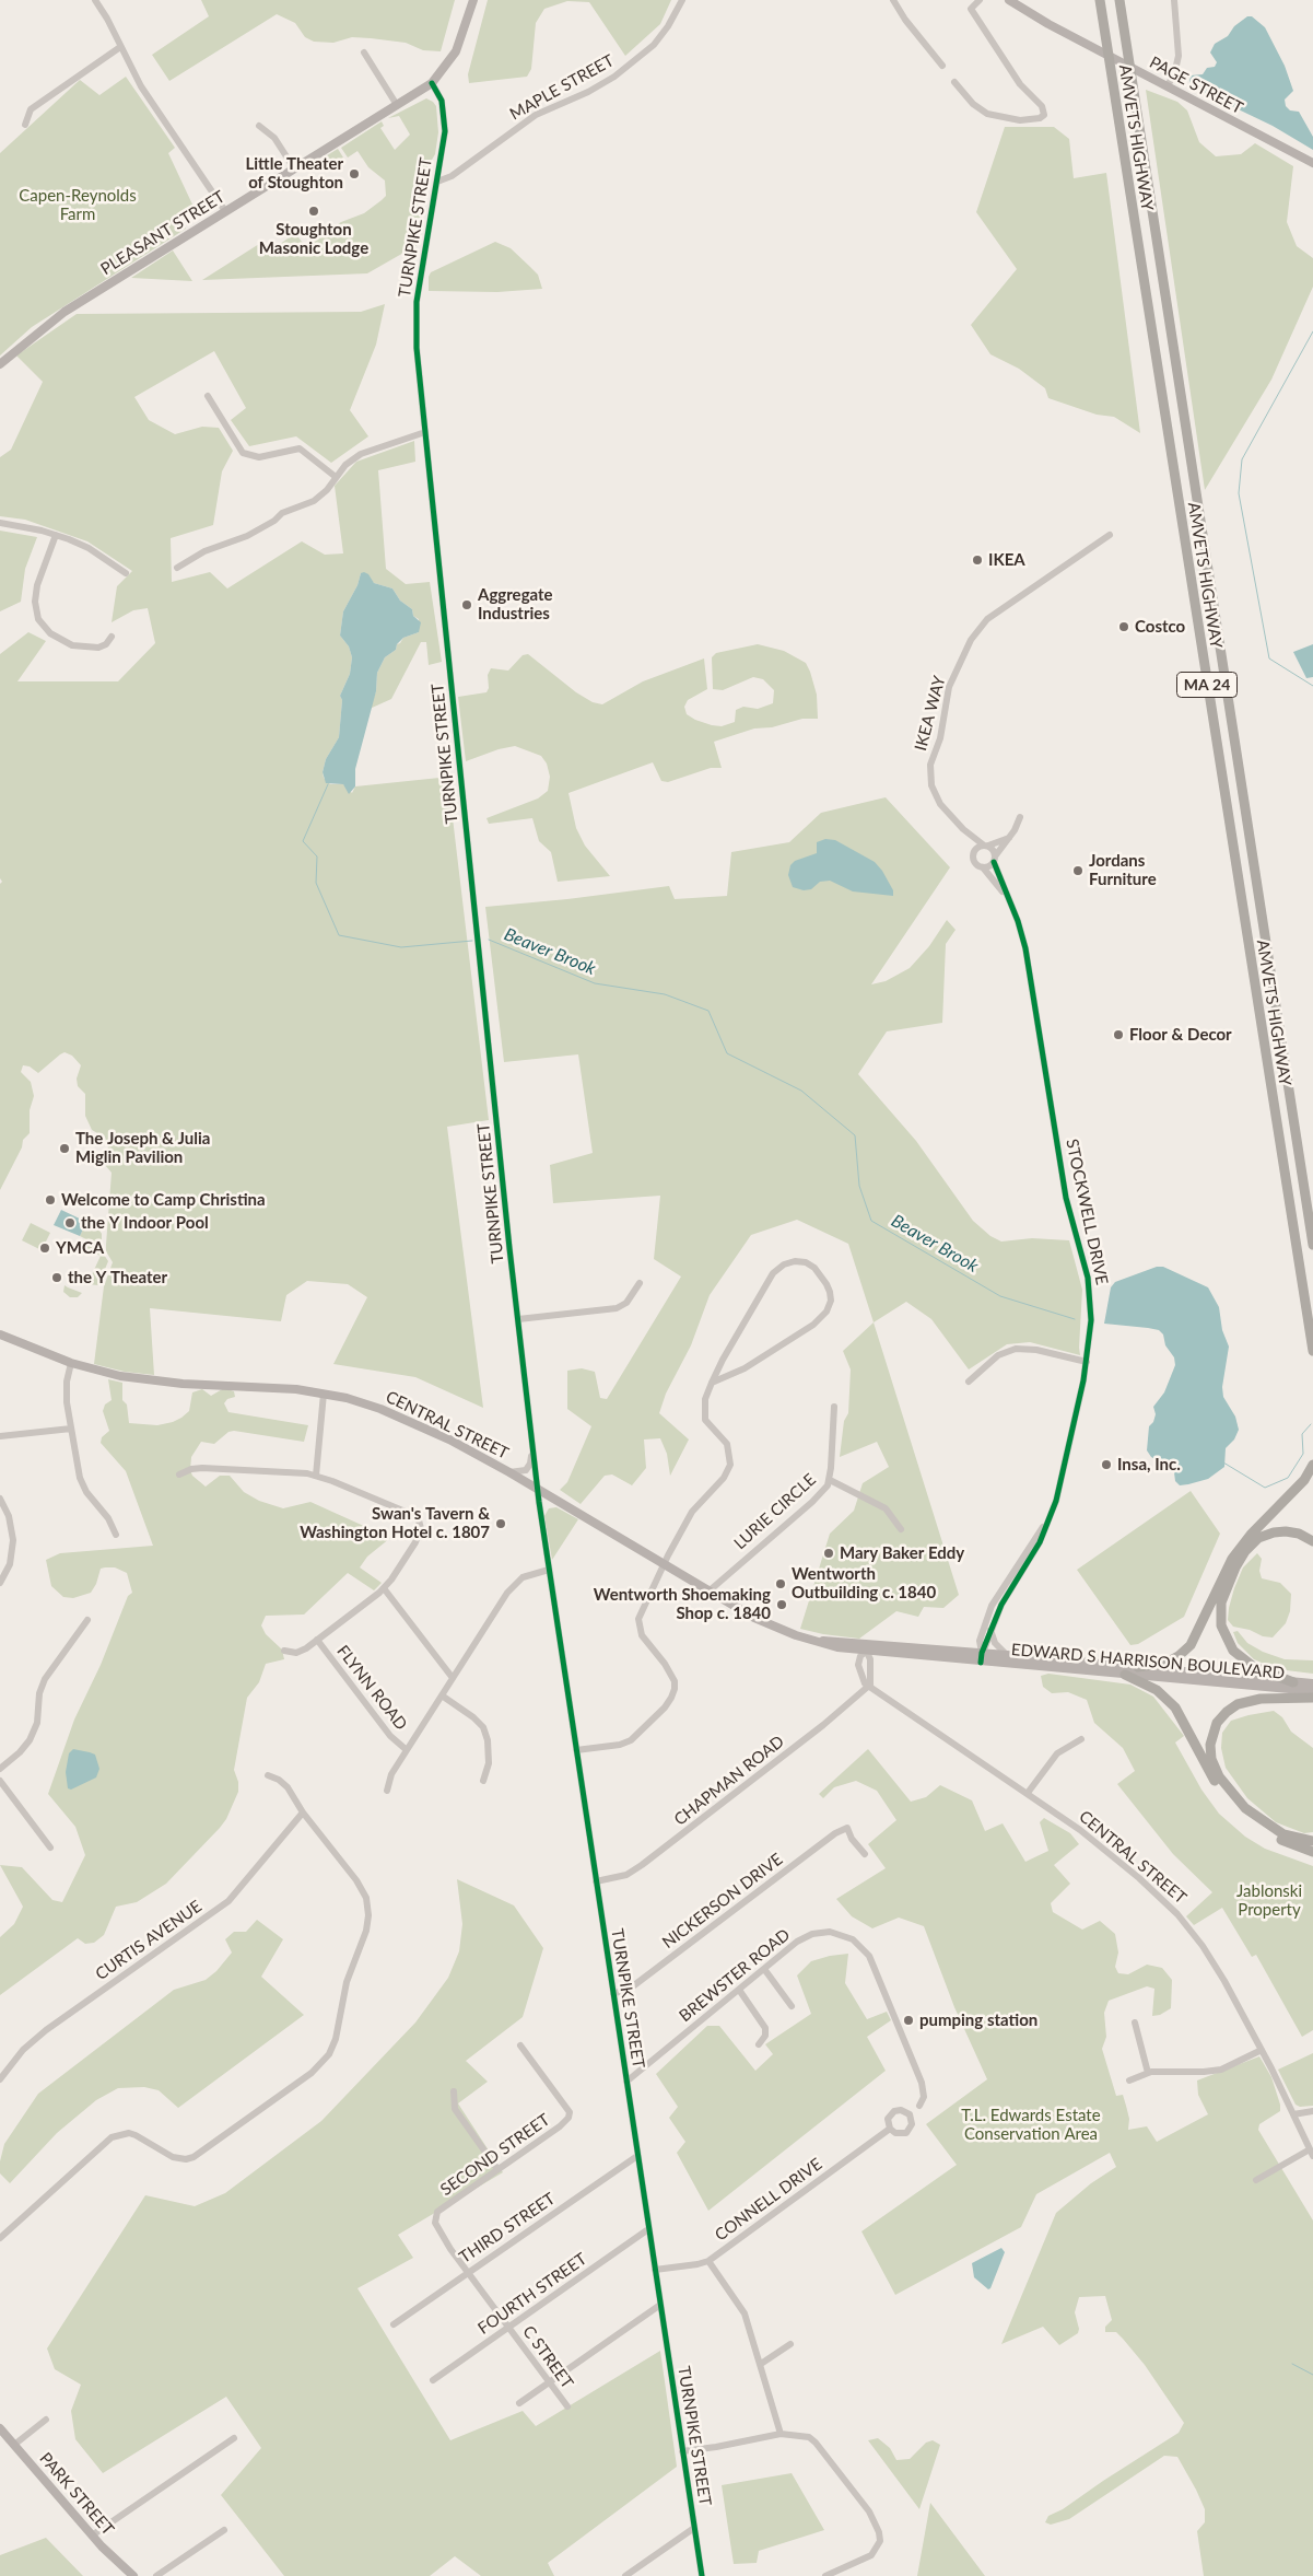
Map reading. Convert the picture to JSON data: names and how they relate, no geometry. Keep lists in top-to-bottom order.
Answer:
{
  "streets": {
    "highway": ["AMVETS HIGHWAY", "MA 24"],
    "main road": [
      "PAGE STREET",
      "PLEASANT STREET",
      "CENTRAL STREET",
      "EDWARD S HARRISON BOULEVARD",
      "PARK STREET"
    ],
    "street": [
      "MAPLE STREET",
      "TURNPIKE STREET",
      "IKEA WAY",
      "STOCKWELL DRIVE",
      "LURIE CIRCLE",
      "FLYNN ROAD",
      "CHAPMAN ROAD",
      "NICKERSON DRIVE",
      "CURTIS AVENUE",
      "BREWSTER ROAD",
      "SECOND STREET",
      "CONNELL DRIVE",
      "THIRD STREET",
      "FOURTH STREET",
      "C STREET"
    ]
  },
  "crossings": [
    ["MAPLE STREET", "TURNPIKE STREET"],
    ["TURNPIKE STREET", "PLEASANT STREET"],
    ["TURNPIKE STREET", "CENTRAL STREET"],
    ["TURNPIKE STREET", "CHAPMAN ROAD"],
    ["TURNPIKE STREET", "NICKERSON DRIVE"],
    ["TURNPIKE STREET", "BREWSTER ROAD"],
    ["TURNPIKE STREET", "CONNELL DRIVE"],
    ["TURNPIKE STREET", "THIRD STREET"],
    ["TURNPIKE STREET", "FOURTH STREET"],
    ["IKEA WAY", "STOCKWELL DRIVE"],
    ["STOCKWELL DRIVE", "CENTRAL STREET"],
    ["STOCKWELL DRIVE", "EDWARD S HARRISON BOULEVARD"],
    ["CENTRAL STREET", "LURIE CIRCLE"],
    ["CENTRAL STREET", "EDWARD S HARRISON BOULEVARD"],
    ["CENTRAL STREET", "CHAPMAN ROAD"],
    ["SECOND STREET", "C STREET"],
    ["THIRD STREET", "C STREET"],
    ["FOURTH STREET", "C STREET"]
  ],
  "water": ["Beaver Brook"],
  "parks": ["Capen-Reynolds Farm", "Jablonski Property", "T.L. Edwards Estate Conservation Area"],
  "places": [
    "Little Theater of Stoughton",
    "Stoughton Masonic Lodge",
    "IKEA",
    "Aggregate Industries",
    "Costco",
    "Jordans Furniture",
    "Floor & Decor",
    "The Joseph & Julia Miglin Pavilion",
    "Welcome to Camp Christina",
    "the Y Indoor Pool",
    "YMCA",
    "the Y Theater",
    "Insa, Inc.",
    "Swan's Tavern & Washington Hotel c. 1807",
    "Mary Baker Eddy",
    "Wentworth Outbuilding c. 1840",
    "Wentworth Shoemaking Shop c. 1840",
    "pumping station"
  ]
}
